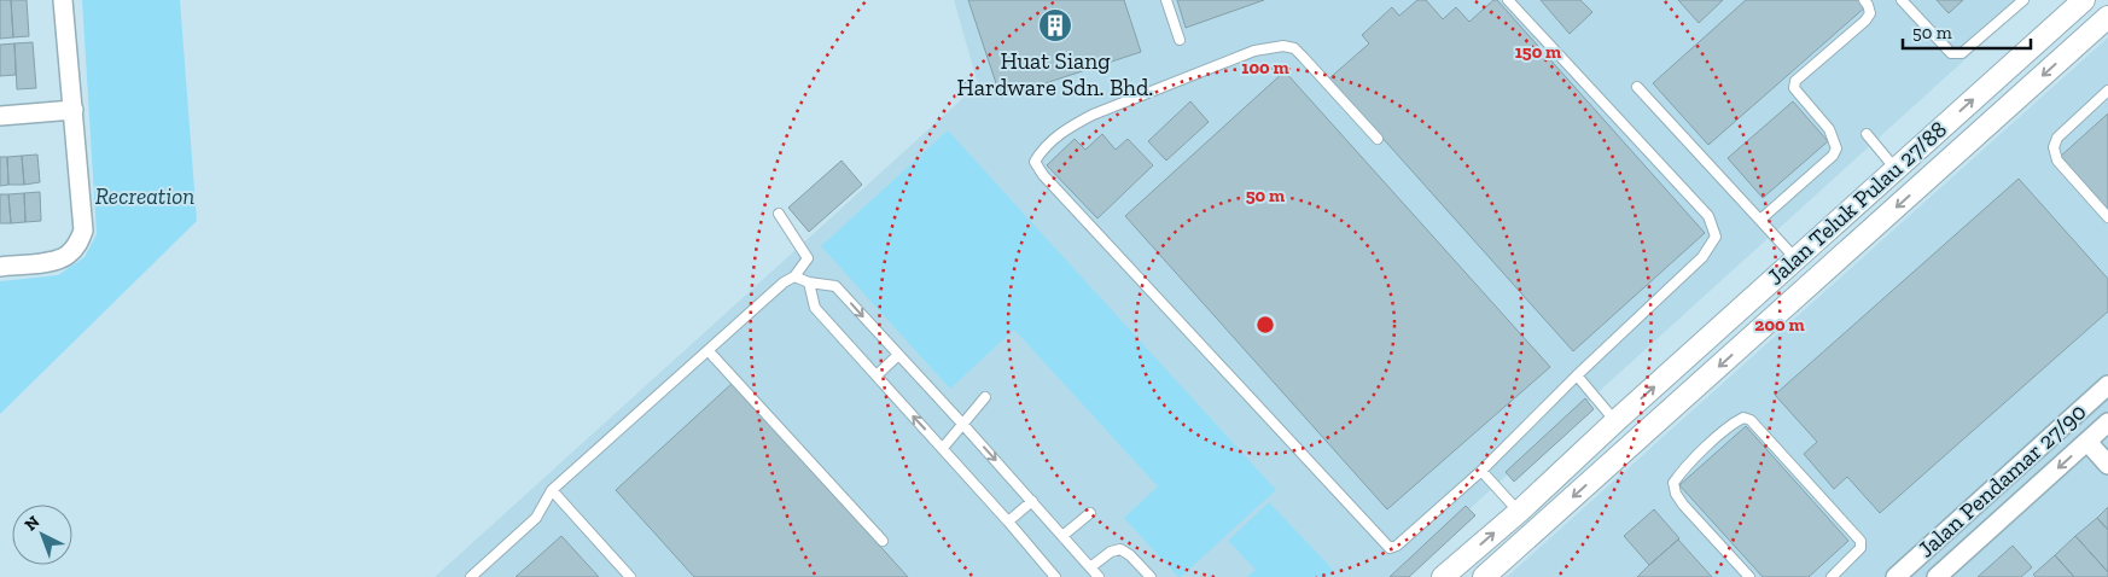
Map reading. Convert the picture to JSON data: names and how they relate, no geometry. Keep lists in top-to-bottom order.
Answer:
{
  "streets": {
    "street": ["Jalan Teluk Pulau 27/88", "Jalan Pendamar 27/90"]
  },
  "parks": ["Recreation"],
  "places": {
    "building": ["Huat Siang Hardware Sdn. Bhd."]
  },
  "scale_bar": "50 m",
  "north": "top left",
  "rings": [
    "150 m",
    "100 m",
    "50 m",
    "200 m"
  ]
}
